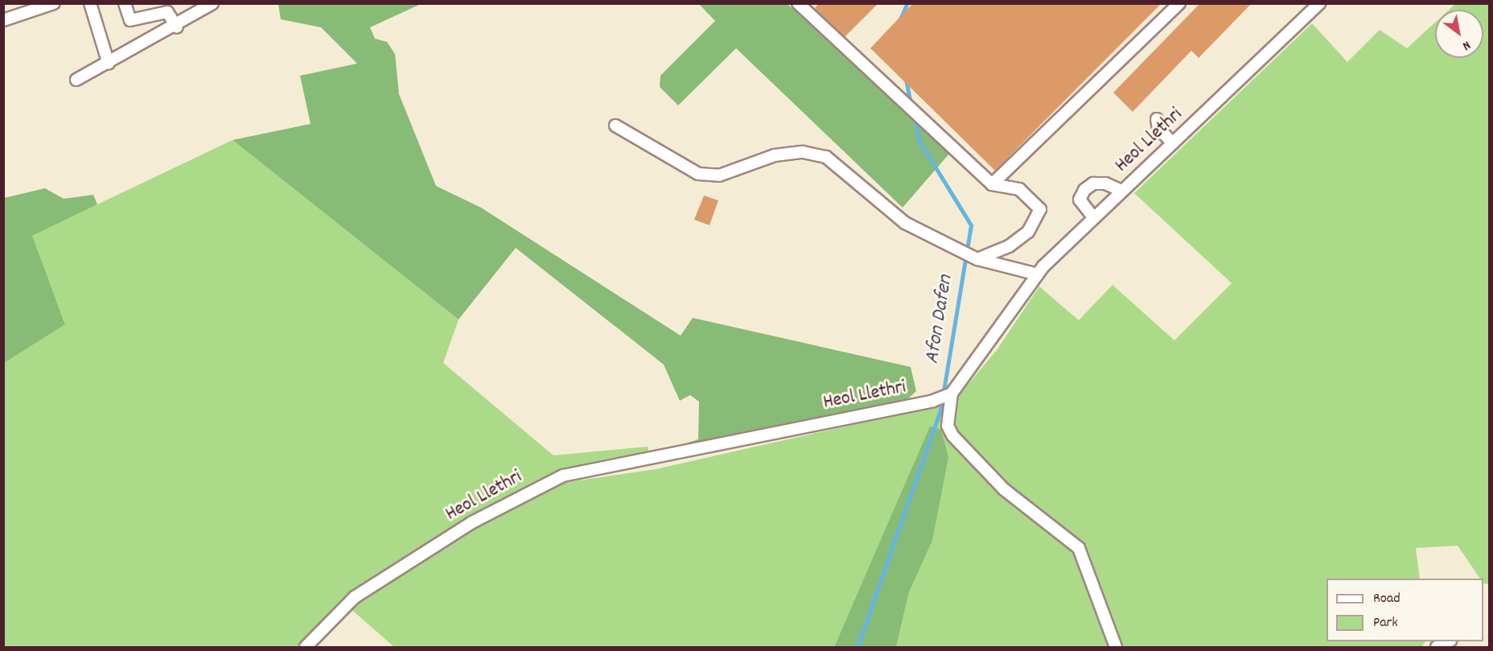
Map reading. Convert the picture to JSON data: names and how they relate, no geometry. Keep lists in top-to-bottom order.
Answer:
{
  "streets": {
    "street": ["Heol Llethri"]
  },
  "water": ["Afon Dafen"],
  "legend": ["Road", "Park"],
  "north": "bottom right"
}
